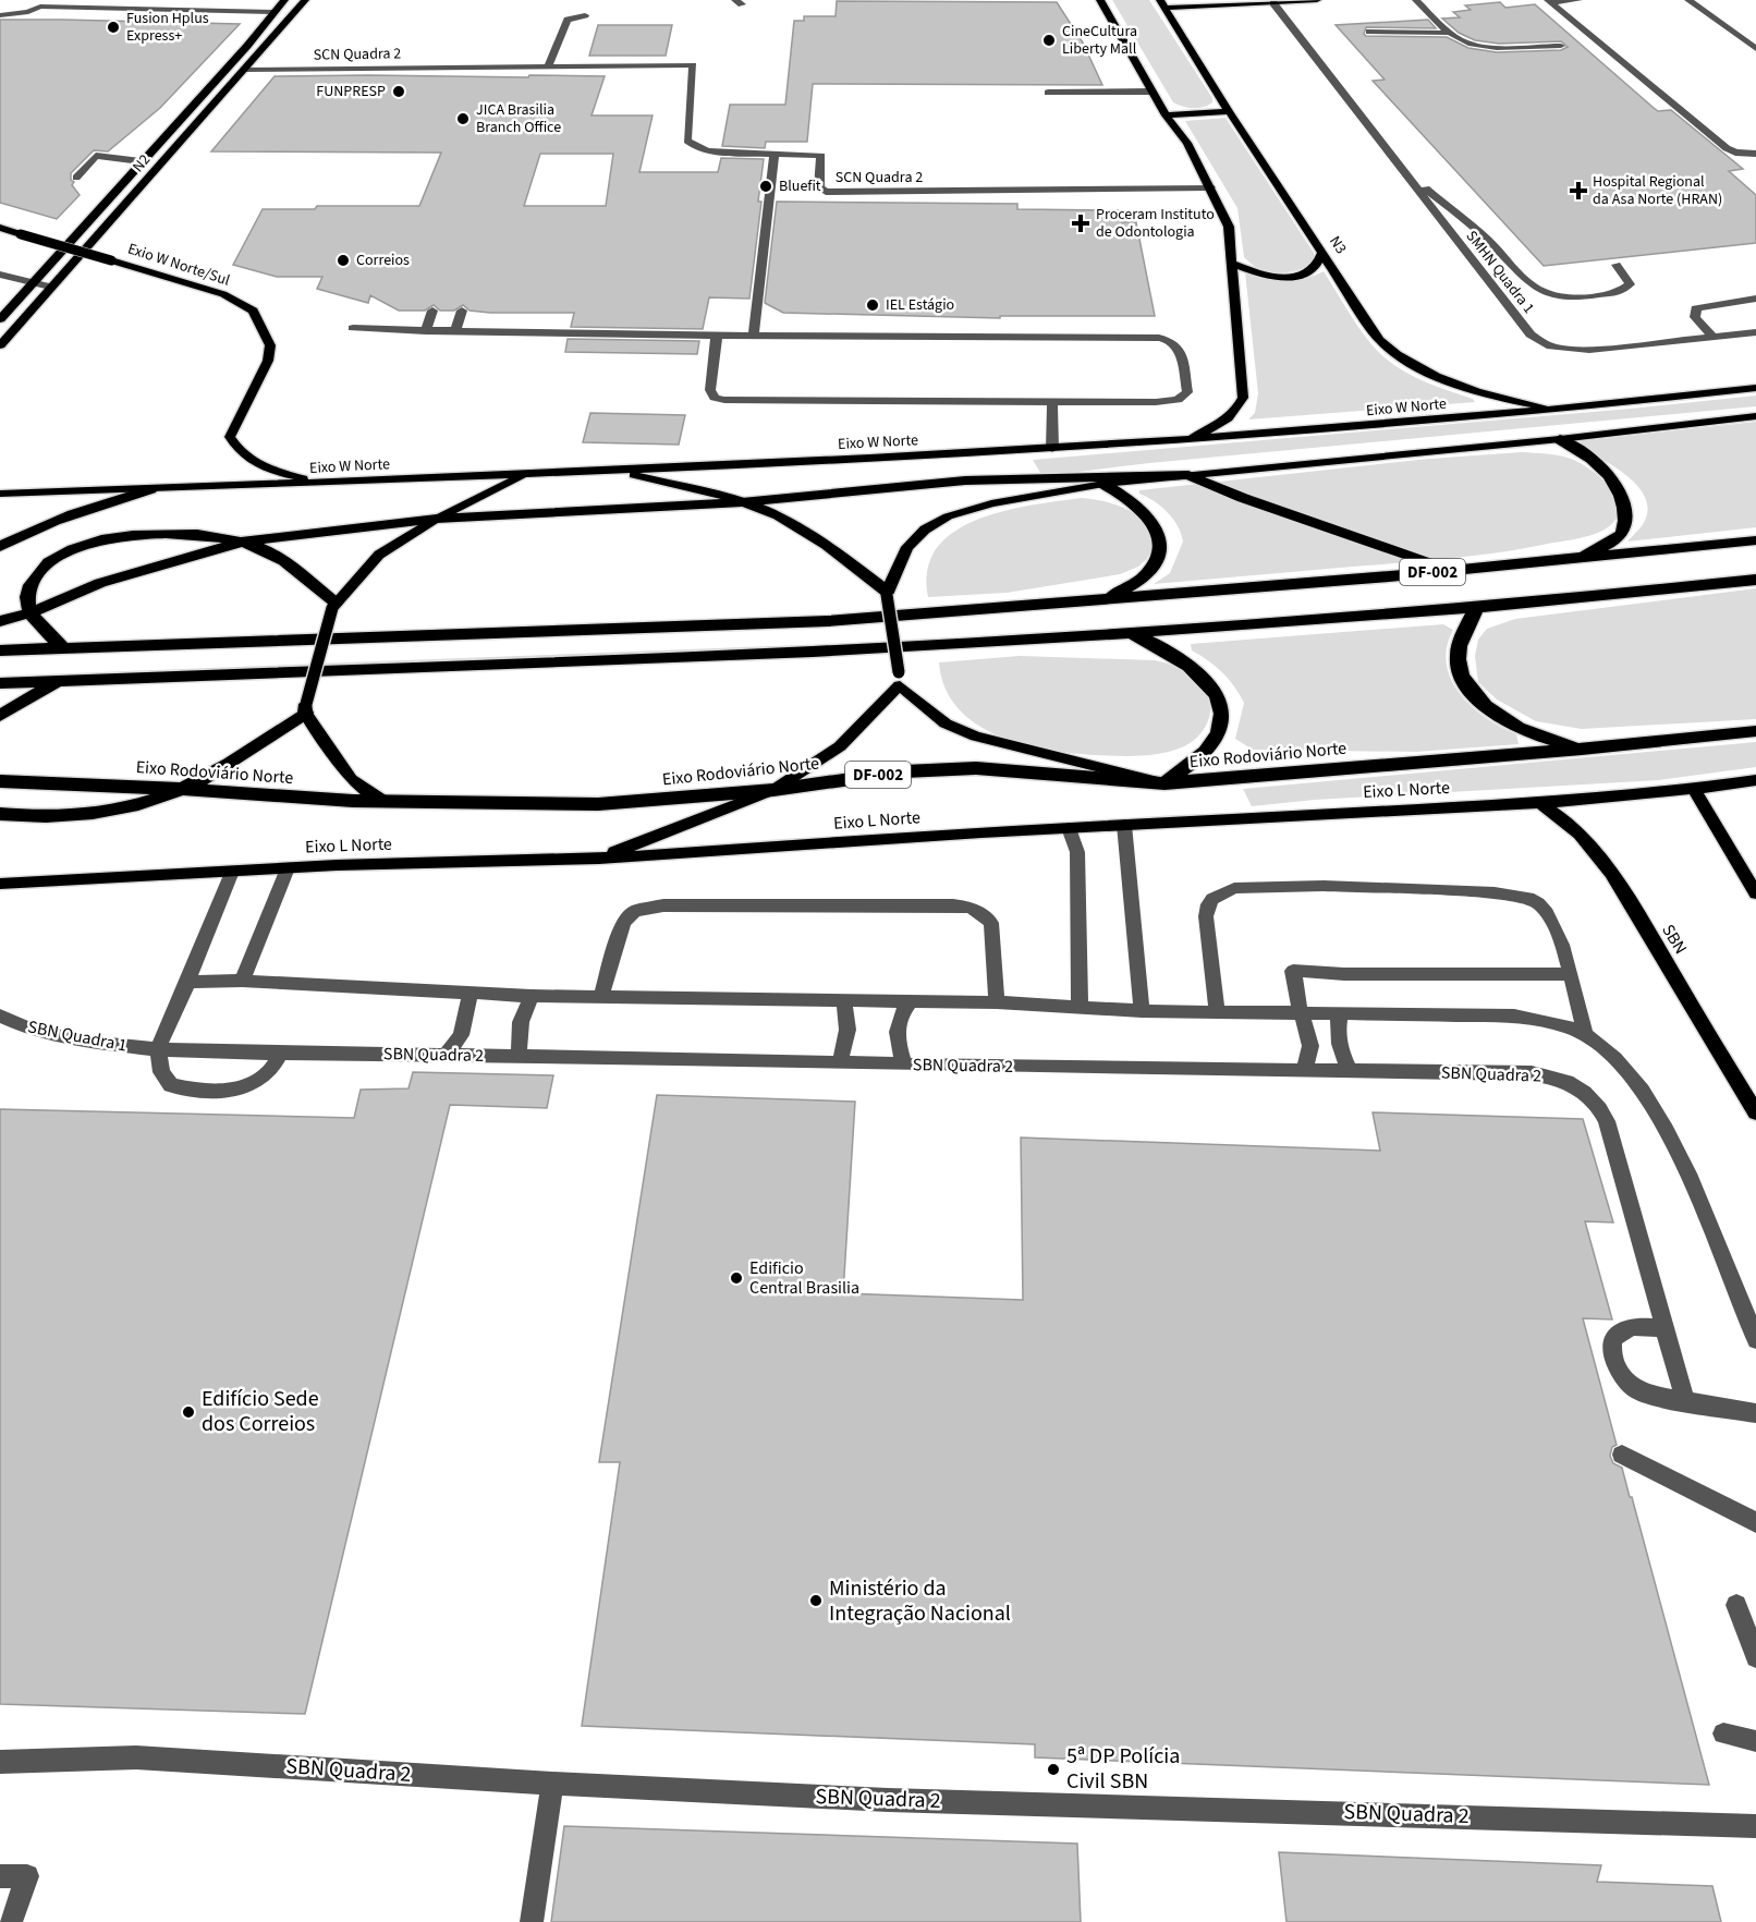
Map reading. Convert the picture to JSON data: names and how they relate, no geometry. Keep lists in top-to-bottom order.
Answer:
{
  "streets": {
    "highway": ["DF-002", "Eixo Rodoviário Norte"],
    "main road": [
      "N2",
      "N3",
      "Exio W Norte/Sul",
      "Eixo W Norte",
      "Eixo L Norte",
      "SBN"
    ],
    "street": [
      "SCN Quadra 2",
      "SMHN Quadra 1",
      "SBN Quadra 1",
      "SBN Quadra 2"
    ]
  },
  "crossings": [
    ["SCN Quadra 2", "N2"],
    ["N3", "Eixo W Norte"],
    ["Exio W Norte/Sul", "Eixo W Norte"],
    ["Eixo L Norte", "SBN"],
    ["SBN Quadra 1", "SBN Quadra 2"]
  ],
  "places": {
    "other": [
      "Fusion Hplus Express+",
      "CineCultura Liberty Mall",
      "FUNPRESP",
      "JICA Brasilia Branch Office",
      "Bluefit",
      "Correios",
      "IEL Estágio",
      "Edificio Central Brasilia",
      "Edifício Sede dos Correios",
      "Ministério da Integração Nacional",
      "5ª DP Polícia Civil SBN"
    ],
    "health": ["Hospital Regional da Asa Norte (HRAN)", "Proceram Instituto de Odontologia"]
  }
}
